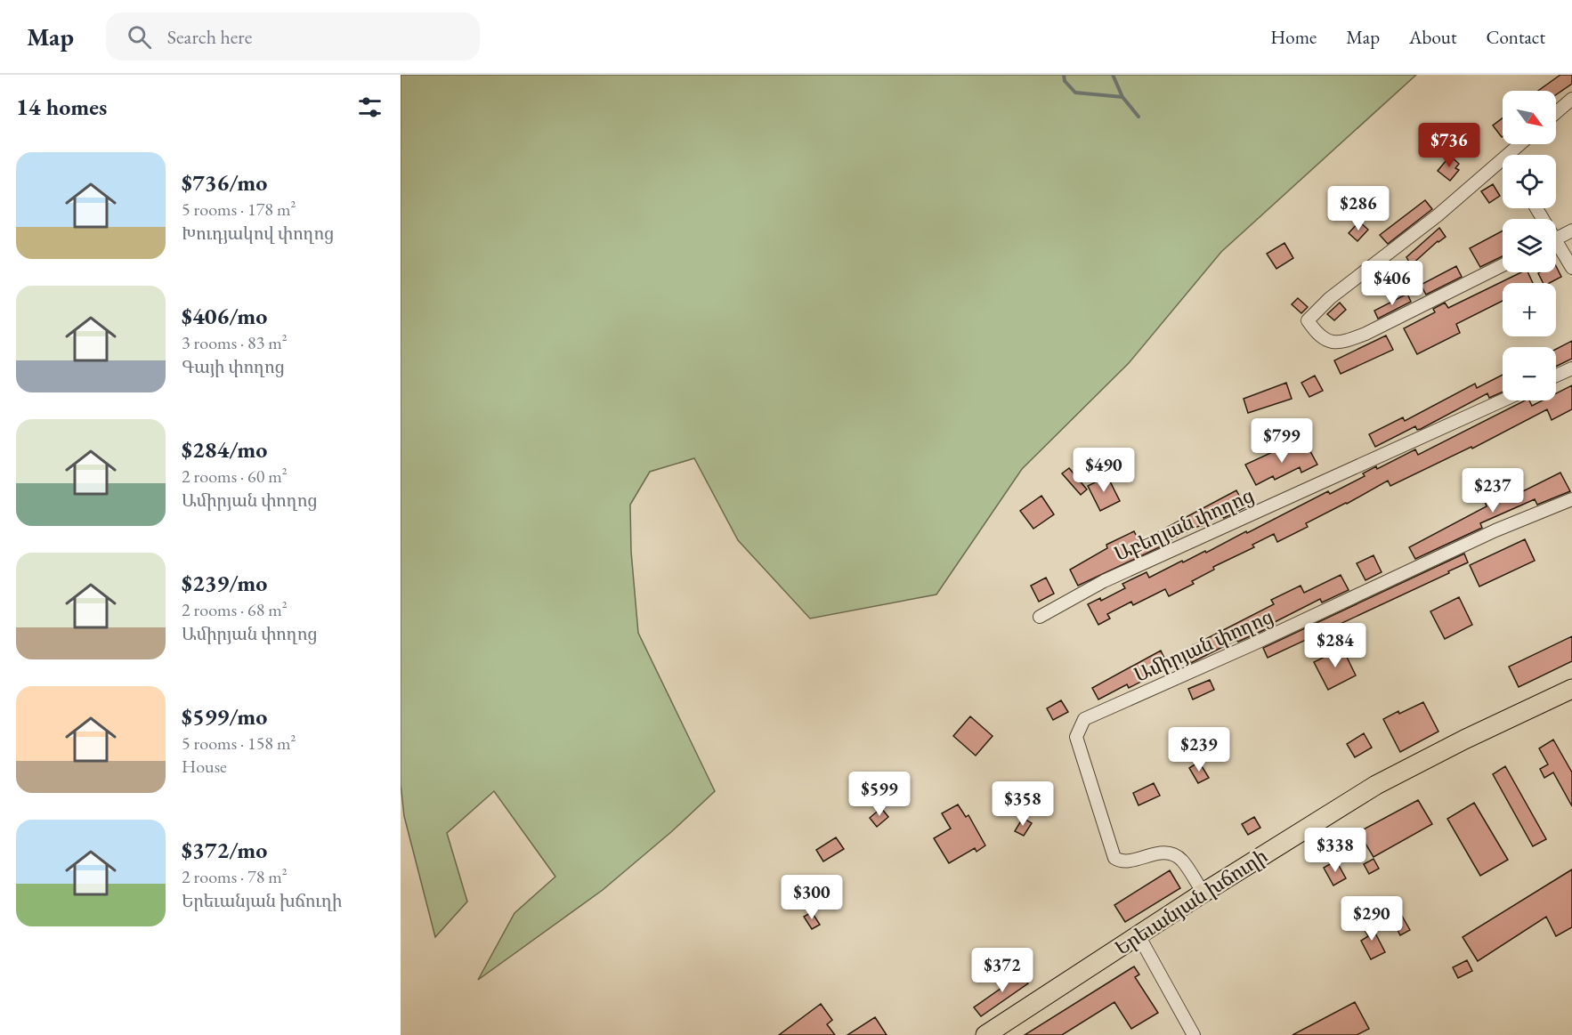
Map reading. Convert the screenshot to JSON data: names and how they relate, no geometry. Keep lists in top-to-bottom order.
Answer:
{
  "streets": {
    "highway": ["Երեւանյան խճուղի"],
    "street": ["Աբեղյան փողոց", "Ամիրյան փողոց"]
  },
  "crossings": [
    ["Ամիրյան փողոց", "Երեւանյան խճուղի"]
  ],
  "north": "bottom right",
  "page": {
    "header": "Map",
    "search": "Search here",
    "nav": [
      "Home",
      "Map",
      "About",
      "Contact"
    ],
    "heading": "14 homes",
    "map_buttons": ["+", "−"],
    "price": [
      "$736",
      "$286",
      "$406",
      "$799",
      "$490",
      "$237",
      "$284",
      "$239",
      "$599",
      "$358",
      "$338",
      "$300",
      "$290",
      "$372"
    ],
    "list": [
      {
        "name": "$736/mo",
        "note": "5 rooms · 178 m² · Խուդյակով փողոց"
      },
      {
        "name": "$406/mo",
        "note": "3 rooms · 83 m² · Գայի փողոց"
      },
      {
        "name": "$284/mo",
        "note": "2 rooms · 60 m² · Ամիրյան փողոց"
      },
      {
        "name": "$239/mo",
        "note": "2 rooms · 68 m² · Ամիրյան փողոց"
      },
      {
        "name": "$599/mo",
        "note": "5 rooms · 158 m² · House"
      },
      {
        "name": "$372/mo",
        "note": "2 rooms · 78 m² · Երեւանյան խճուղի"
      }
    ]
  }
}
